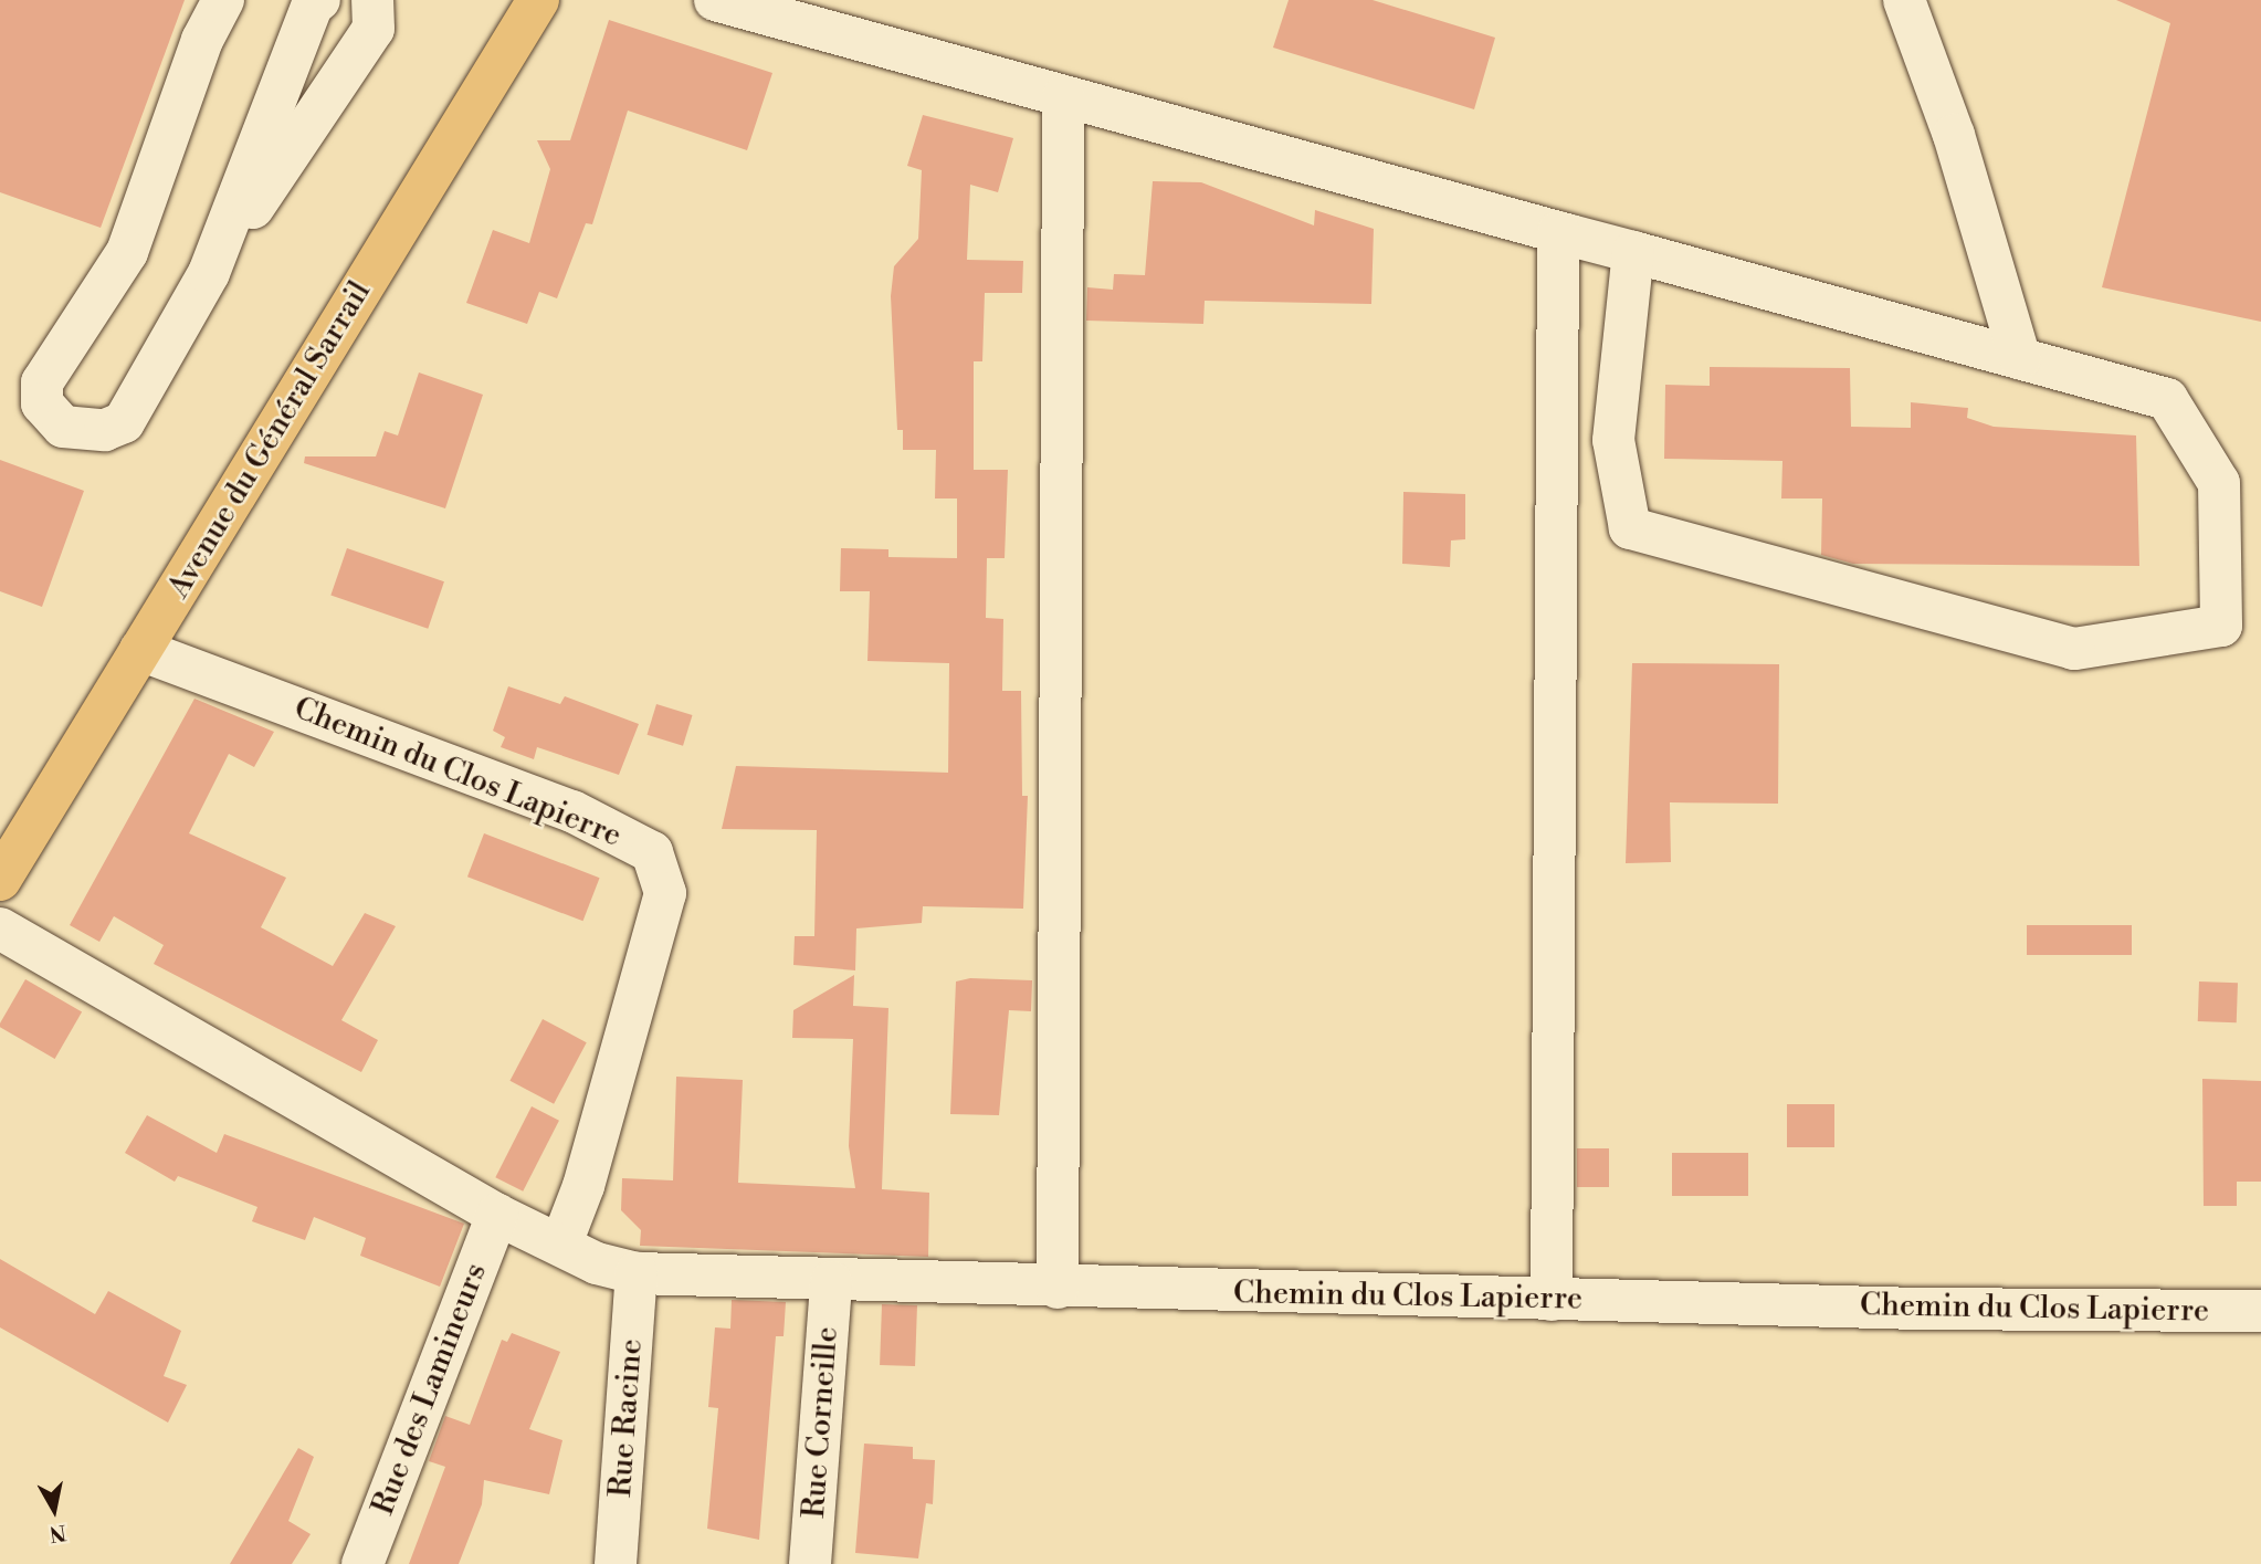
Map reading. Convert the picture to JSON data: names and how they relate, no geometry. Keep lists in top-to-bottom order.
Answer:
{
  "streets": {
    "main road": ["Avenue du Général Sarrail"],
    "street": [
      "Chemin du Clos Lapierre",
      "Rue des Lamineurs",
      "Rue Racine",
      "Rue Corneille"
    ]
  },
  "crossings": [
    ["Avenue du Général Sarrail", "Chemin du Clos Lapierre"],
    ["Chemin du Clos Lapierre", "Rue des Lamineurs"],
    ["Chemin du Clos Lapierre", "Rue Racine"],
    ["Chemin du Clos Lapierre", "Rue Corneille"]
  ],
  "north": "bottom"
}
